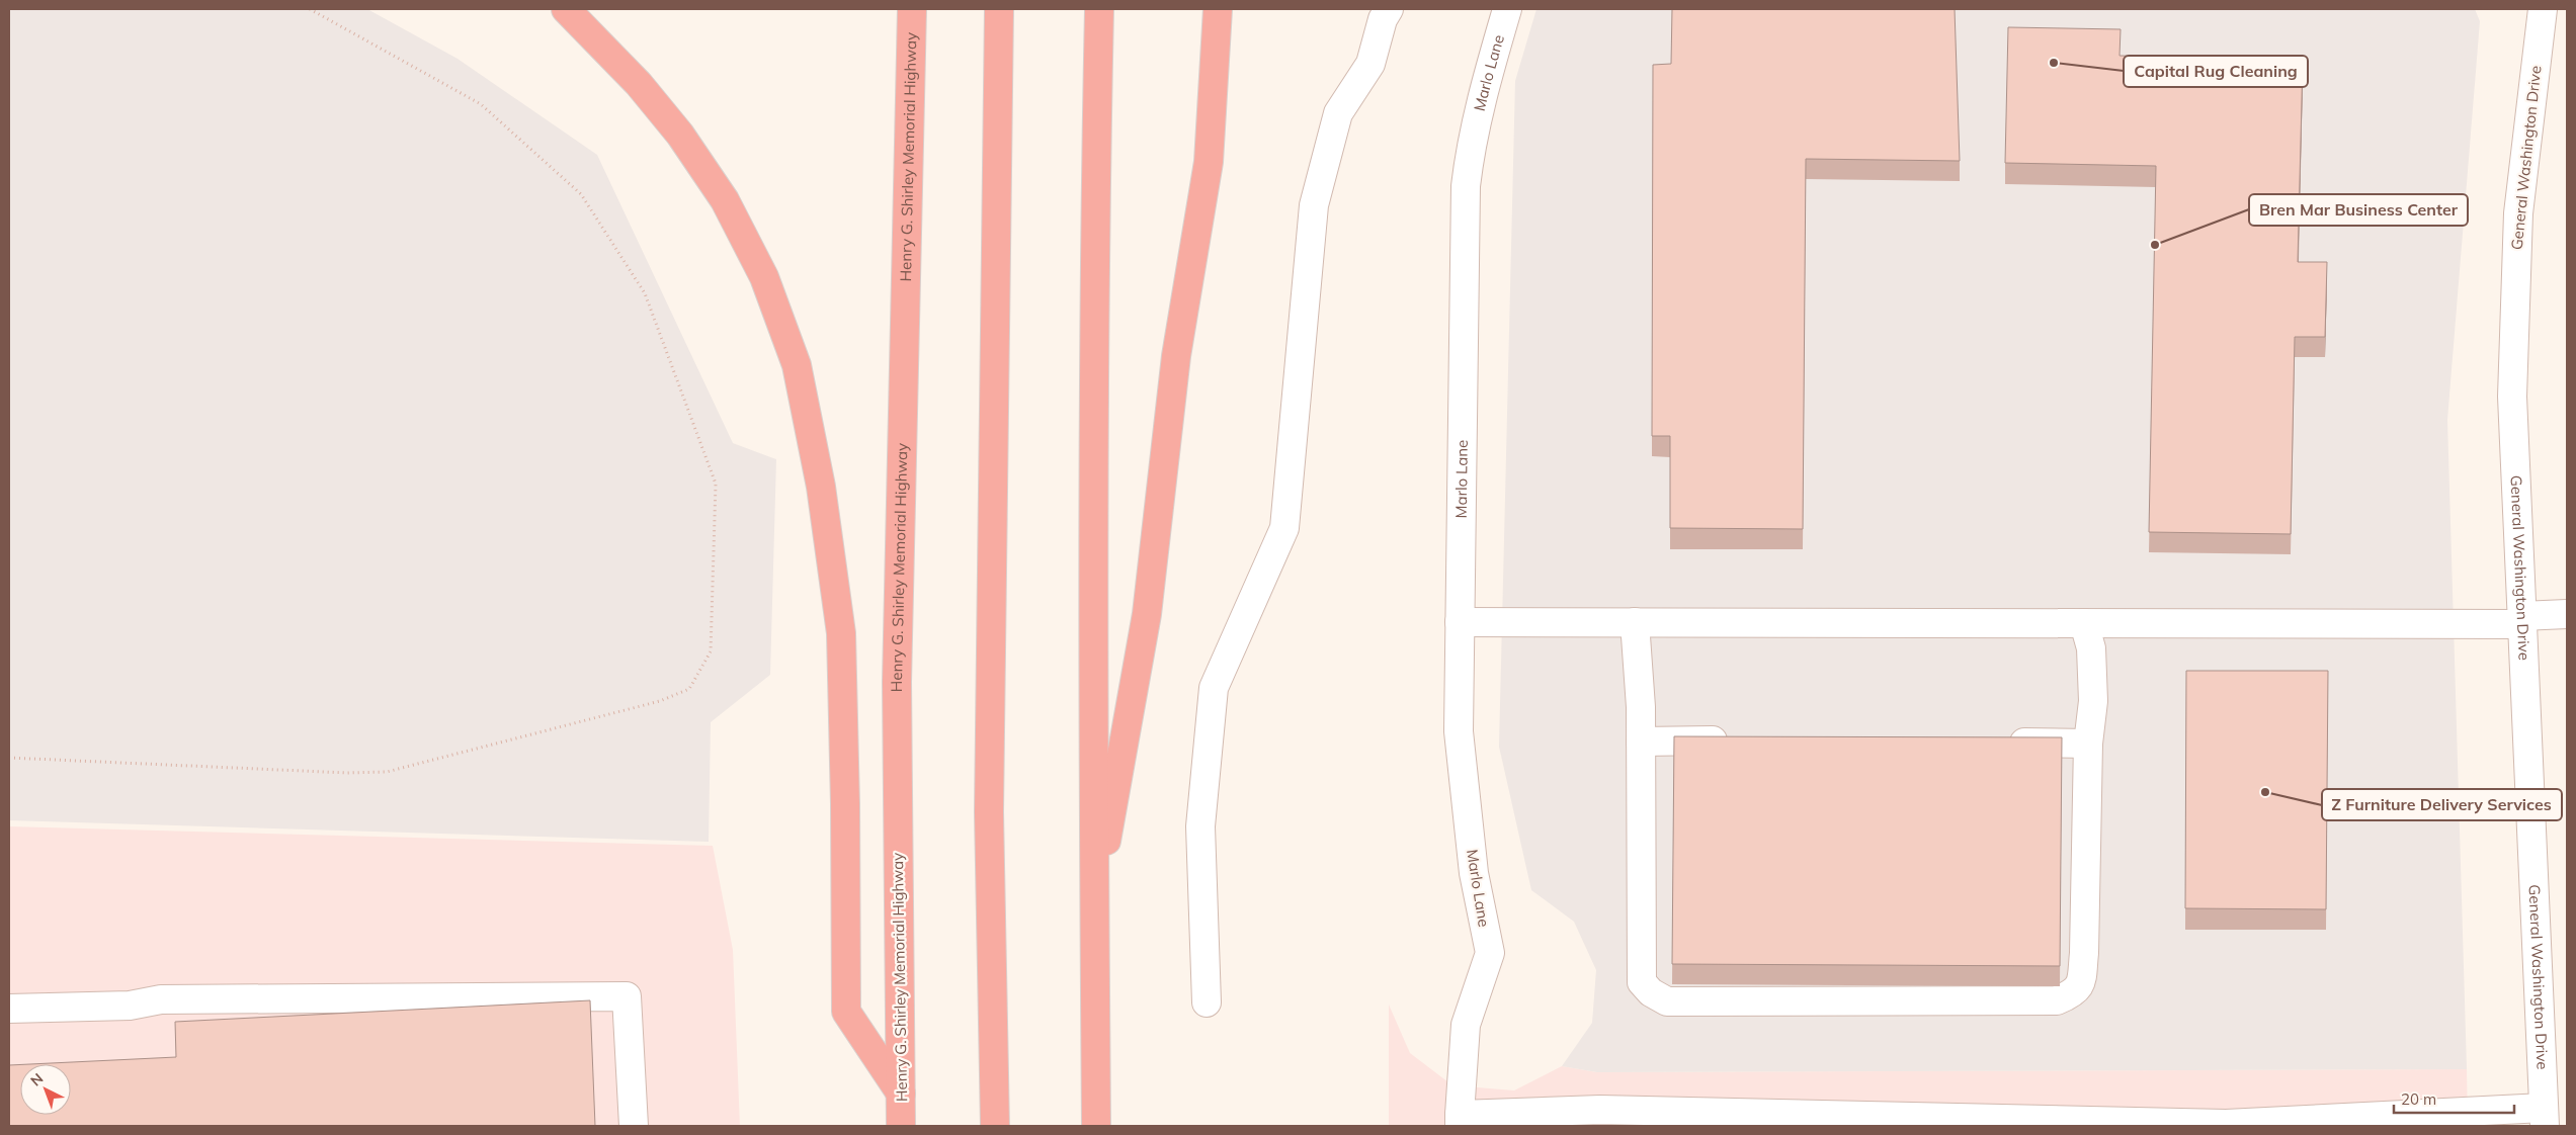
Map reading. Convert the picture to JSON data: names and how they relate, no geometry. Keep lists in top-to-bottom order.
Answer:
{
  "streets": {
    "highway": ["Henry G. Shirley Memorial Highway"],
    "street": ["Marlo Lane", "General Washington Drive"]
  },
  "places": ["Capital Rug Cleaning", "Bren Mar Business Center", "Z Furniture Delivery Services"],
  "scale_bar": "20 m",
  "north": "top left"
}
